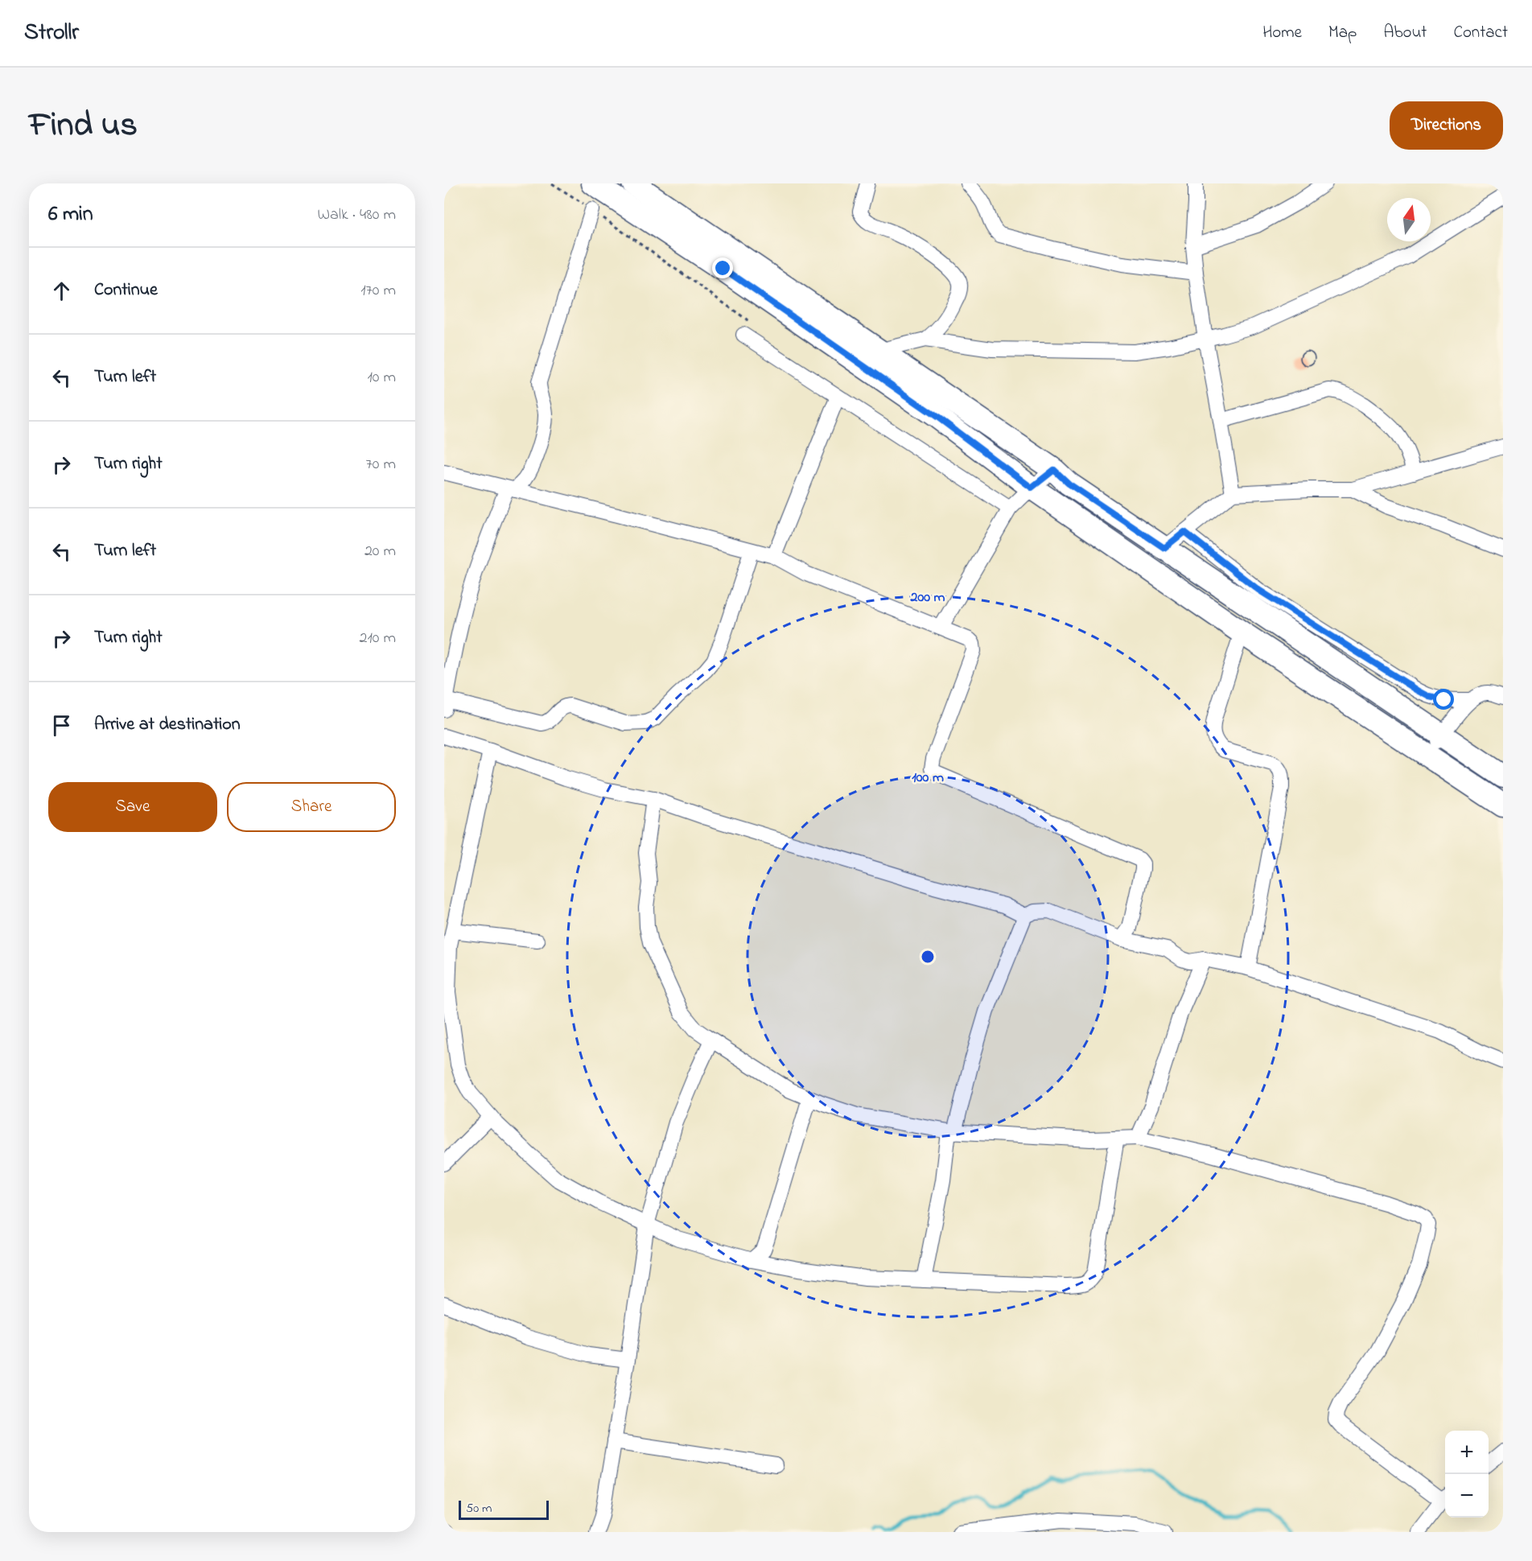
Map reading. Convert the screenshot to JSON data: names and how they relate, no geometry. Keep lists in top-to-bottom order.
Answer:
{
  "scale_bar": "50 m",
  "north": "top",
  "page": {
    "header": "Strollr",
    "nav": [
      "Home",
      "Map",
      "About",
      "Contact"
    ],
    "title": "Find us",
    "buttons": [
      "Directions",
      ["Save", "Share"]
    ],
    "heading": ["6 min", "Walk · 480 m"],
    "list": [
      ["Continue", "170 m"],
      ["Turn left", "10 m"],
      ["Turn right", "70 m"],
      ["Turn left", "20 m"],
      ["Turn right", "210 m"],
      "Arrive at destination"
    ],
    "map_buttons": ["+", "−"],
    "scale": "50 m"
  },
  "rings": ["200 m", "100 m"]
}
